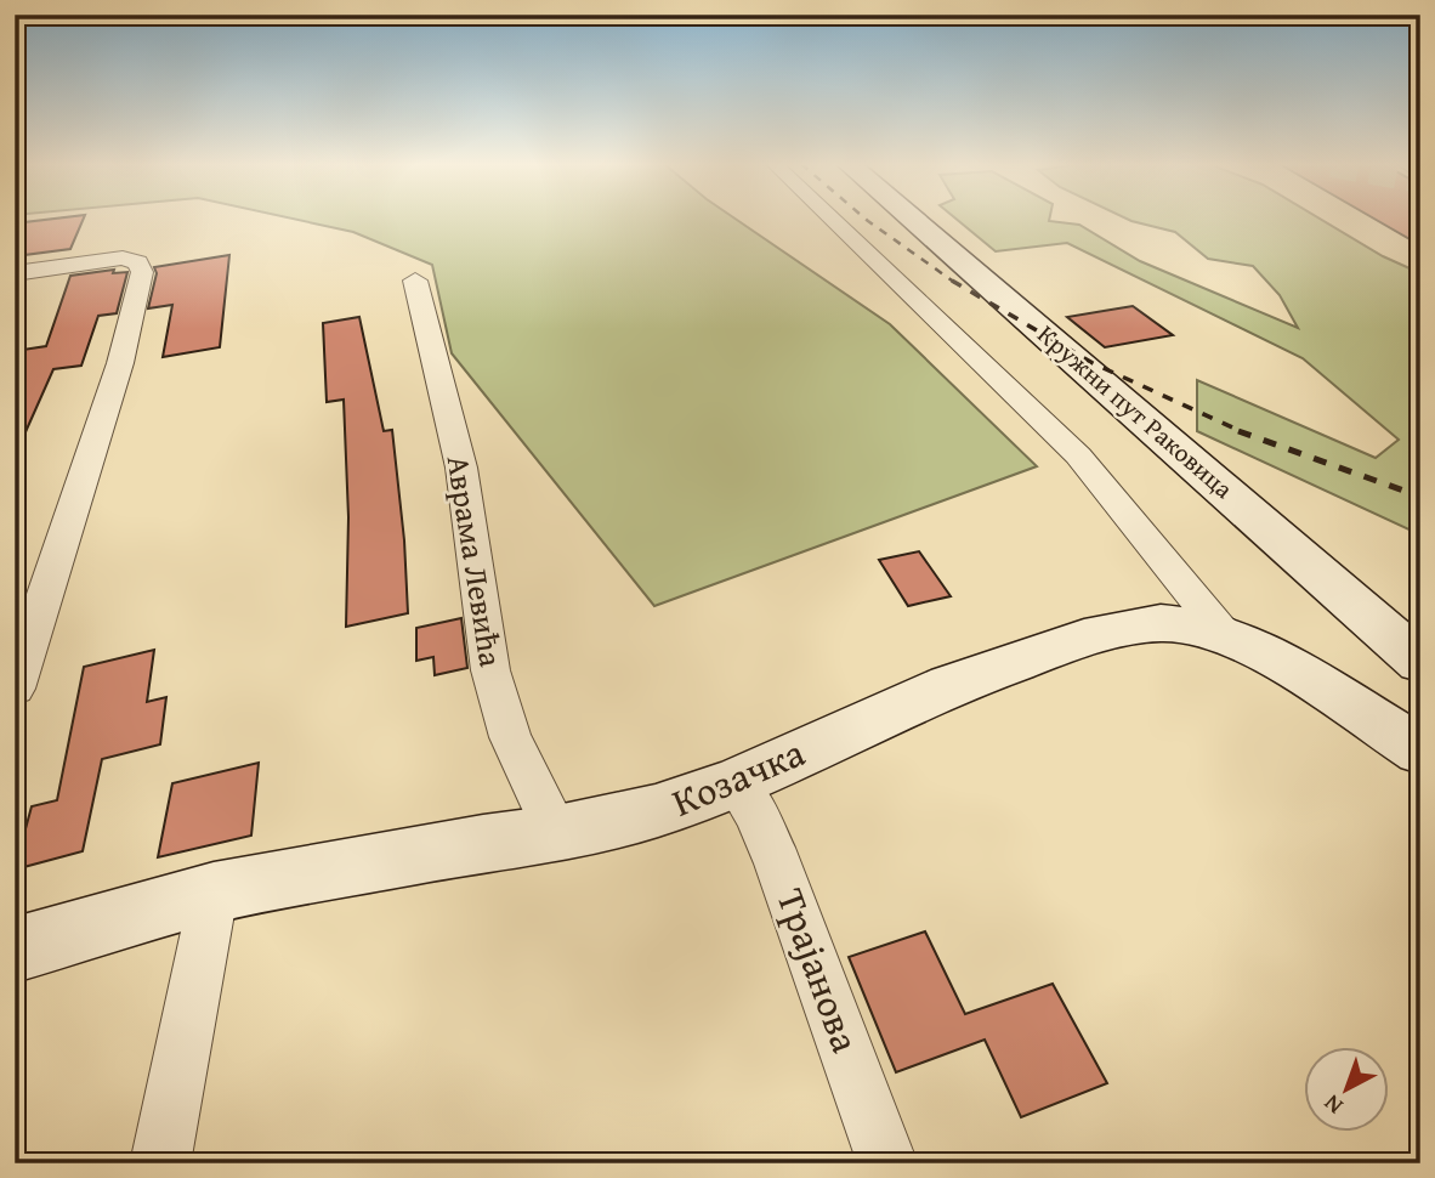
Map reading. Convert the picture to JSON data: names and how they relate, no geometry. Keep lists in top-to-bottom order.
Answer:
{
  "streets": {
    "main road": ["Кружни пут Раковица", "Козачка"],
    "street": ["Аврама Левића", "Трајанова"]
  },
  "crossings": [
    ["Аврама Левића", "Козачка"],
    ["Козачка", "Трајанова"]
  ],
  "north": "bottom left"
}
